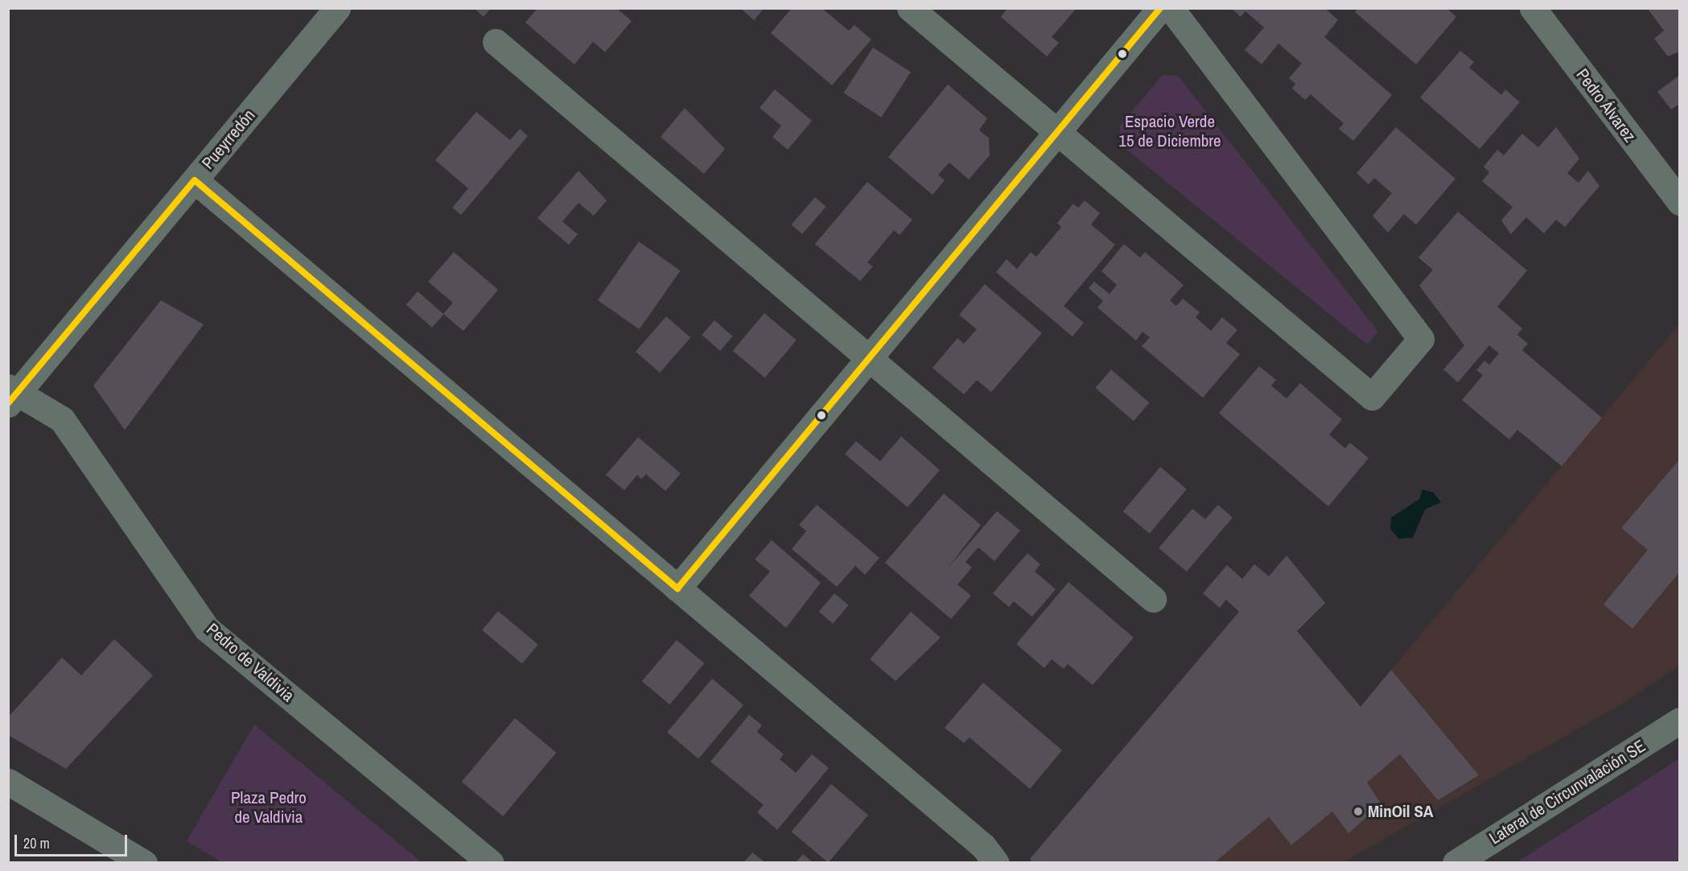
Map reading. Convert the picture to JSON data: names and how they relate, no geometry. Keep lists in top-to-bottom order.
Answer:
{
  "streets": {
    "street": [
      "Pedro Álvarez",
      "Pueyrredón",
      "Pedro de Valdivia",
      "Lateral de Circunvalación SE"
    ]
  },
  "crossings": [
    ["Pueyrredón", "Pedro de Valdivia"]
  ],
  "parks": ["Espacio Verde 15 de Diciembre", "Plaza Pedro de Valdivia"],
  "places": ["MinOil SA"],
  "lines": ["transit line 20"],
  "scale_bar": "20 m"
}
